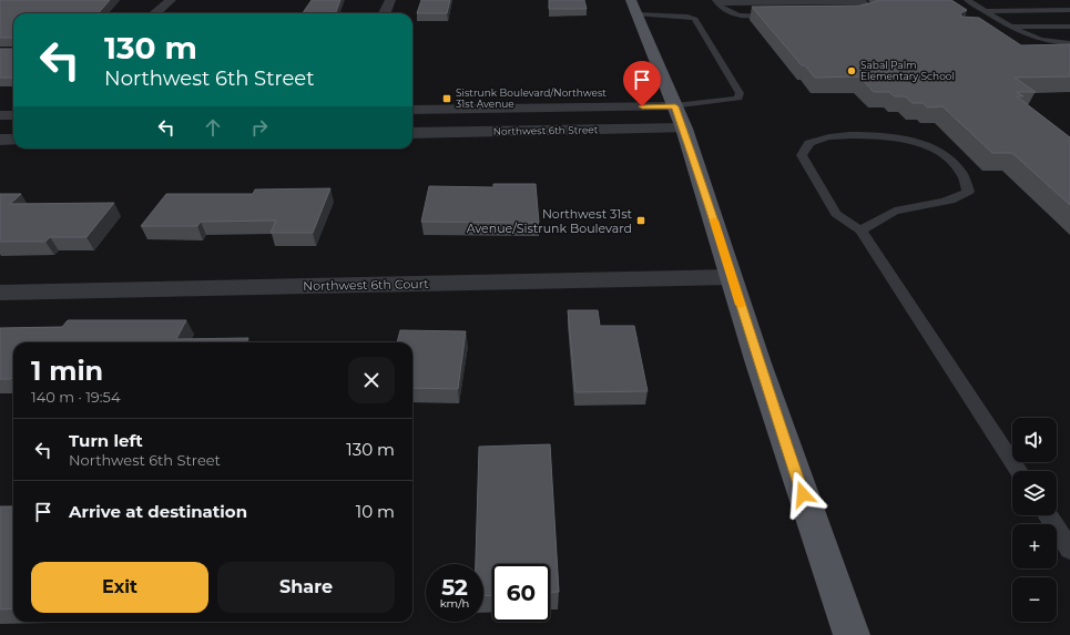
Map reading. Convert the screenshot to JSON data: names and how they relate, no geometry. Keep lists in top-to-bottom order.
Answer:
{
  "streets": {
    "street": ["Northwest 6th Street", "Northwest 6th Court"]
  },
  "places": {
    "other": ["Sabal Palm Elementary School"],
    "transit": ["Sistrunk Boulevard/Northwest 31st Avenue", "Northwest 31st Avenue/Sistrunk Boulevard"]
  },
  "page": {
    "turn": ["130 m", "Northwest 6th Street"],
    "heading": ["1 min", "140 m · 19:54"],
    "map_buttons": ["+", "−"],
    "list": [
      {
        "name": "Turn left",
        "note": "Northwest 6th Street",
        "value": "130 m"
      },
      {
        "name": "Arrive at destination",
        "value": "10 m"
      }
    ],
    "buttons": ["Exit", "Share"],
    "speed": "52 km/h",
    "limit": "60"
  }
}
